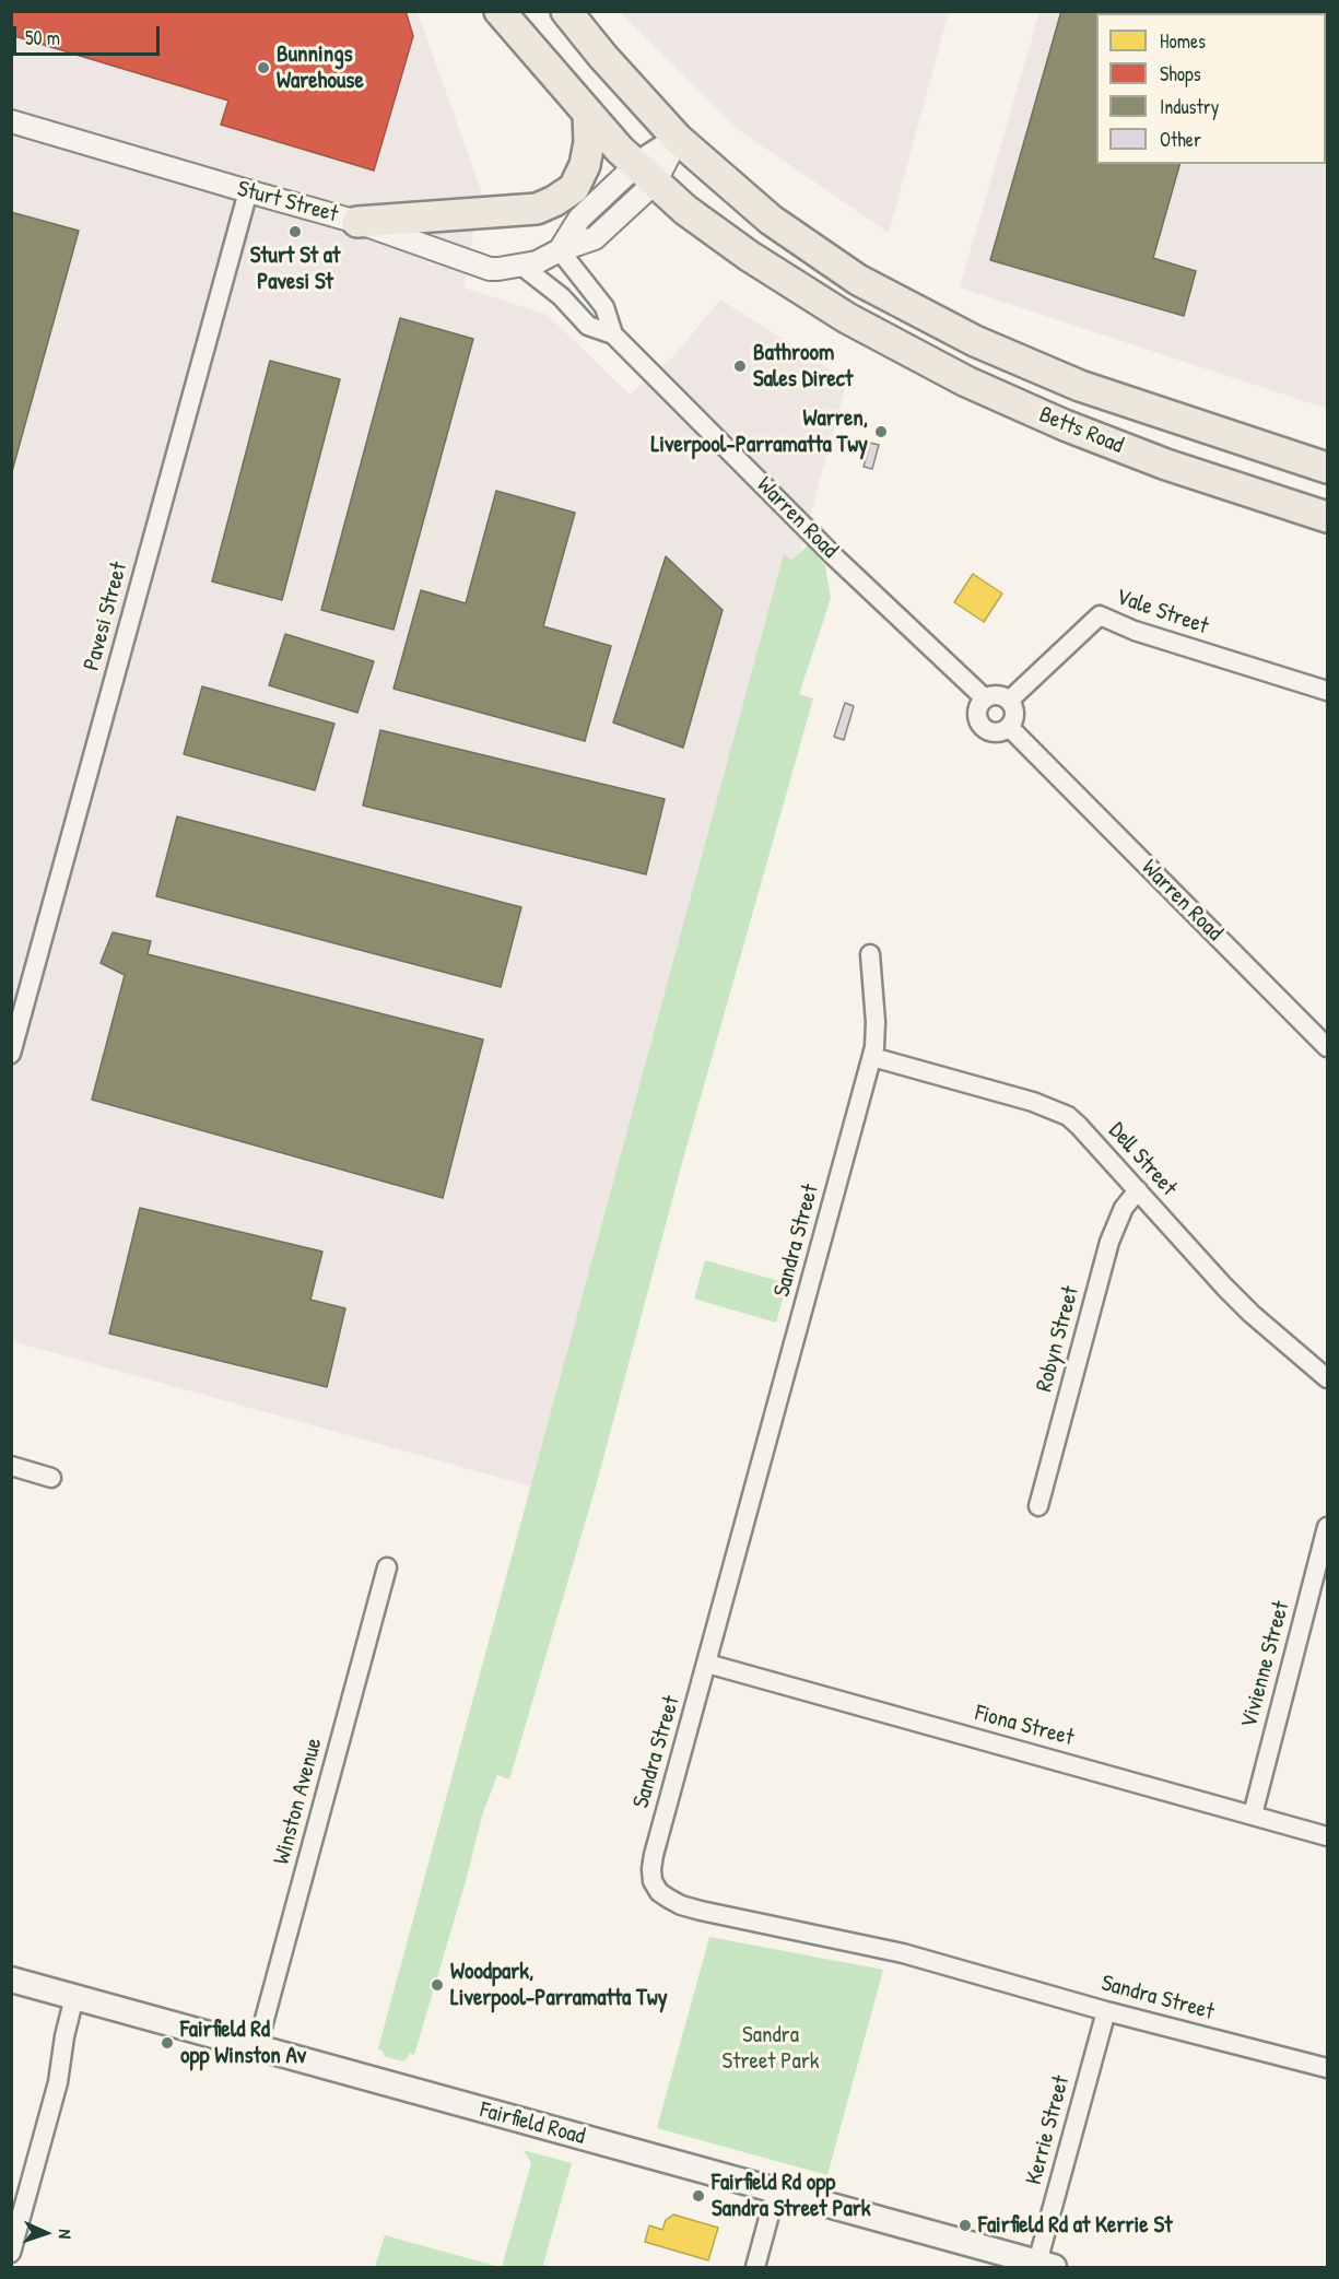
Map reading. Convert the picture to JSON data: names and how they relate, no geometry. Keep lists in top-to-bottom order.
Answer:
{
  "streets": {
    "highway": ["Betts Road"],
    "main road": ["Sturt Street", "Fairfield Road"],
    "street": [
      "Warren Road",
      "Vale Street",
      "Pavesi Street",
      "Dell Street",
      "Sandra Street",
      "Robyn Street",
      "Vivienne Street",
      "Fiona Street",
      "Winston Avenue",
      "Kerrie Street"
    ]
  },
  "crossings": [
    ["Sturt Street", "Betts Road"],
    ["Sturt Street", "Warren Road"],
    ["Sturt Street", "Pavesi Street"],
    ["Warren Road", "Vale Street"],
    ["Dell Street", "Sandra Street"],
    ["Dell Street", "Robyn Street"],
    ["Sandra Street", "Fiona Street"],
    ["Sandra Street", "Kerrie Street"],
    ["Vivienne Street", "Fiona Street"],
    ["Winston Avenue", "Fairfield Road"],
    ["Fairfield Road", "Kerrie Street"]
  ],
  "parks": ["Sandra Street Park"],
  "places": [
    "Bunnings Warehouse",
    "Sturt St at Pavesi St",
    "Bathroom Sales Direct",
    "Warren, Liverpool-Parramatta Twy",
    "Woodpark, Liverpool-Parramatta Twy",
    "Fairfield Rd opp Winston Av",
    "Fairfield Rd opp Sandra Street Park",
    "Fairfield Rd at Kerrie St"
  ],
  "legend": [
    "Homes",
    "Shops",
    "Industry",
    "Other"
  ],
  "scale_bar": "50 m",
  "north": "right"
}
